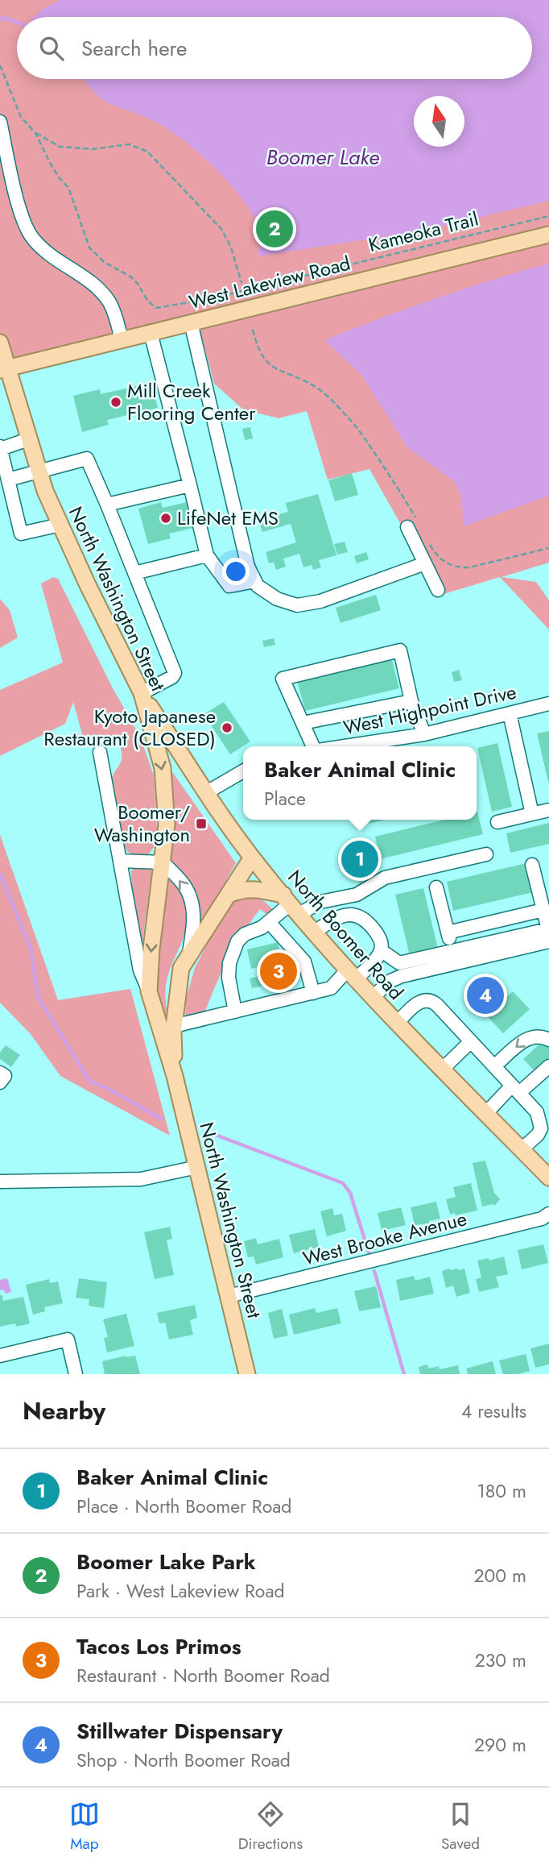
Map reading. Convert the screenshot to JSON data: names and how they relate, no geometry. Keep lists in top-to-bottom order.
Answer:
{
  "streets": {
    "main road": ["West Lakeview Road", "North Washington Street", "North Boomer Road"],
    "street": ["West Highpoint Drive", "West Brooke Avenue"],
    "path": ["Kameoka Trail"]
  },
  "crossings": [
    ["West Lakeview Road", "North Washington Street"],
    ["North Washington Street", "North Boomer Road"],
    ["North Washington Street", "West Brooke Avenue"]
  ],
  "water": ["Boomer Lake"],
  "places": {
    "other": ["Mill Creek Flooring Center", "LifeNet EMS", "Kyoto Japanese Restaurant (CLOSED)"],
    "transit": ["Boomer/ Washington"]
  },
  "north": "top",
  "page": {
    "search": "Search here",
    "pins": [
      "2",
      "1",
      "3",
      "4"
    ],
    "popup": ["Baker Animal Clinic", "Place"],
    "heading": ["Nearby", "4 results"],
    "list": [
      {
        "mark": "1",
        "name": "Baker Animal Clinic",
        "note": "Place · North Boomer Road",
        "value": "180 m"
      },
      {
        "mark": "2",
        "name": "Boomer Lake Park",
        "note": "Park · West Lakeview Road",
        "value": "200 m"
      },
      {
        "mark": "3",
        "name": "Tacos Los Primos",
        "note": "Restaurant · North Boomer Road",
        "value": "230 m"
      },
      {
        "mark": "4",
        "name": "Stillwater Dispensary",
        "note": "Shop · North Boomer Road",
        "value": "290 m"
      }
    ],
    "nav": ["Map", "Directions", "Saved"]
  }
}
